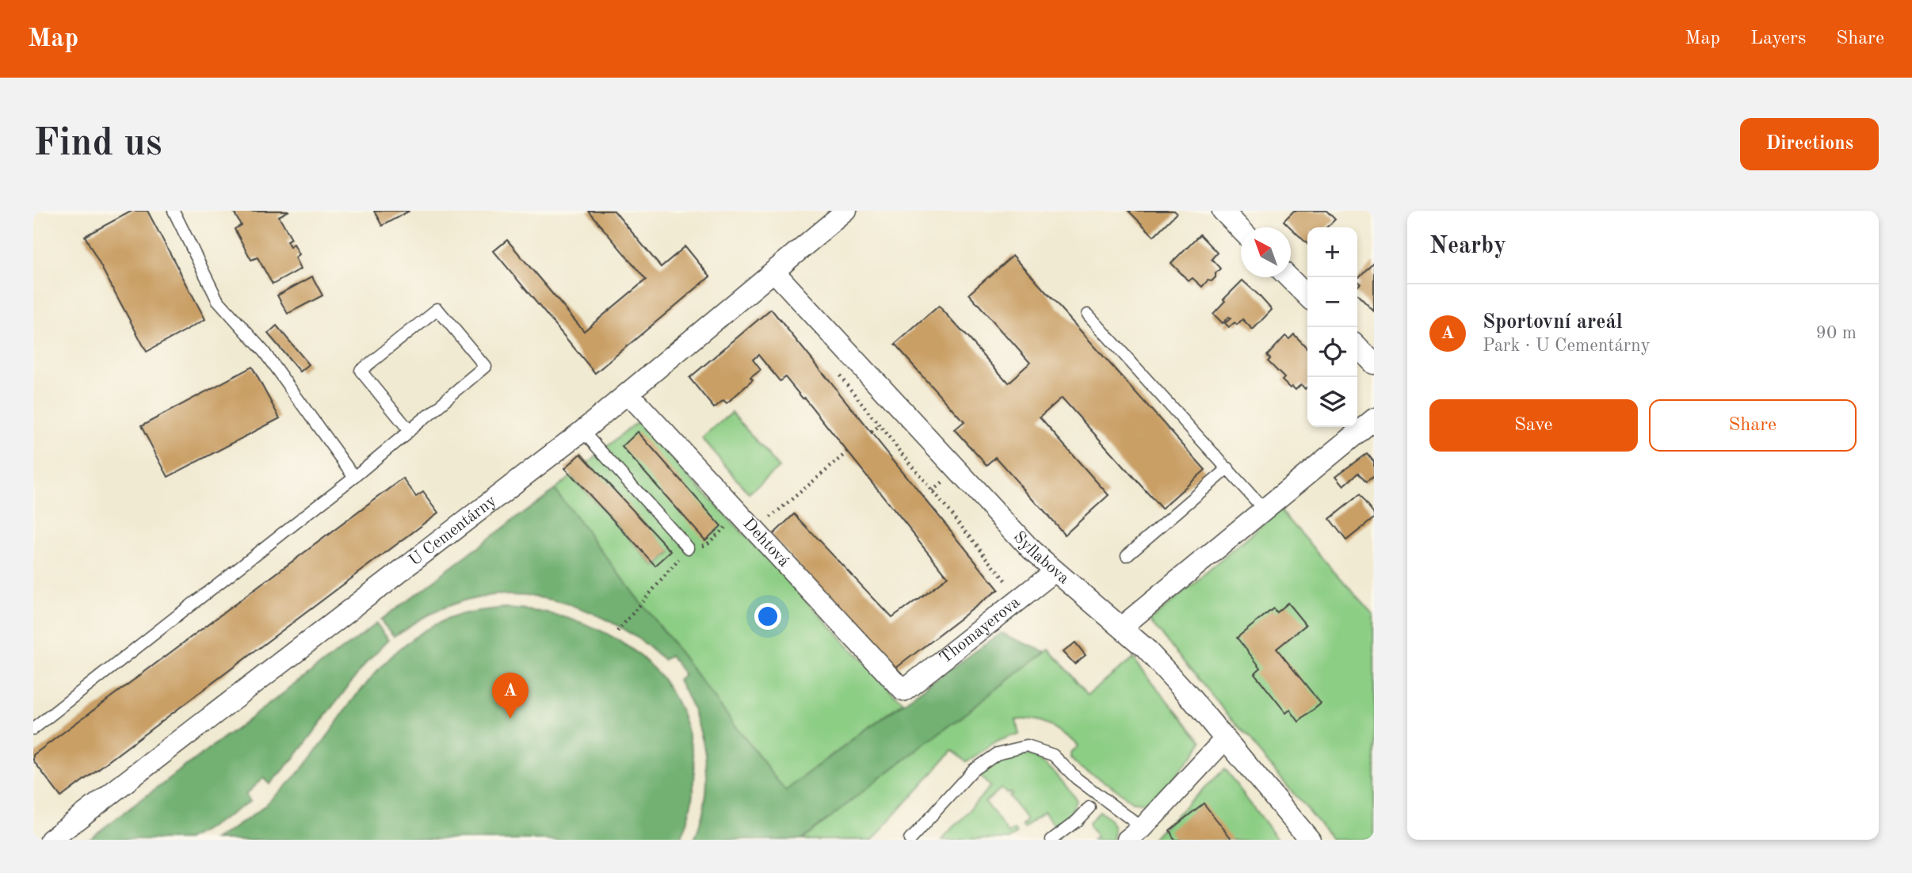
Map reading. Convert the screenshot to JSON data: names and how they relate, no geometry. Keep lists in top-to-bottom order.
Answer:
{
  "streets": {
    "street": [
      "U Cementárny",
      "Dehtová",
      "Syllabova",
      "Thomayerova"
    ]
  },
  "crossings": [
    ["U Cementárny", "Dehtová"],
    ["U Cementárny", "Syllabova"],
    ["Dehtová", "Thomayerova"],
    ["Syllabova", "Thomayerova"]
  ],
  "north": "top left",
  "page": {
    "header": "Map",
    "nav": ["Map", "Layers", "Share"],
    "buttons": [
      "Directions",
      ["Save", "Share"]
    ],
    "title": "Find us",
    "heading": "Nearby",
    "map_buttons": ["+", "−"],
    "list": [
      {
        "mark": "A",
        "name": "Sportovní areál",
        "note": "Park · U Cementárny",
        "value": "90 m"
      }
    ],
    "pins": "A"
  }
}
